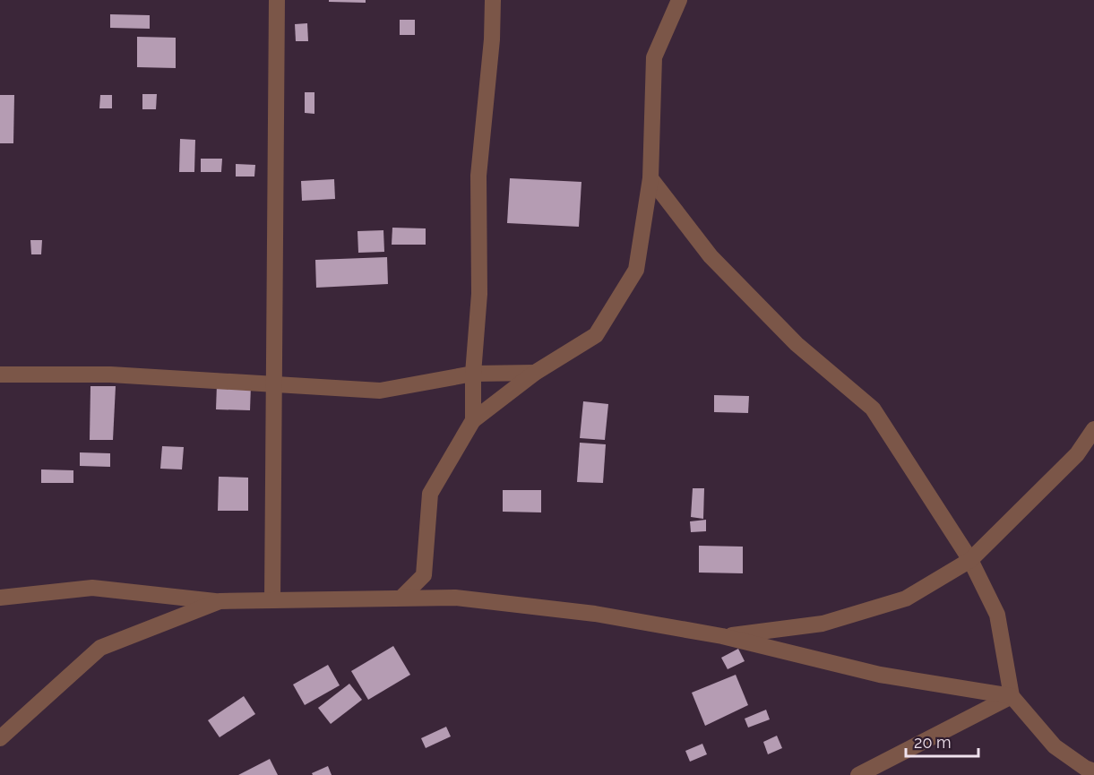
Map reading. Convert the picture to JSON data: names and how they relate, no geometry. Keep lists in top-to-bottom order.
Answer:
{
  "scale_bar": "20 m"
}
